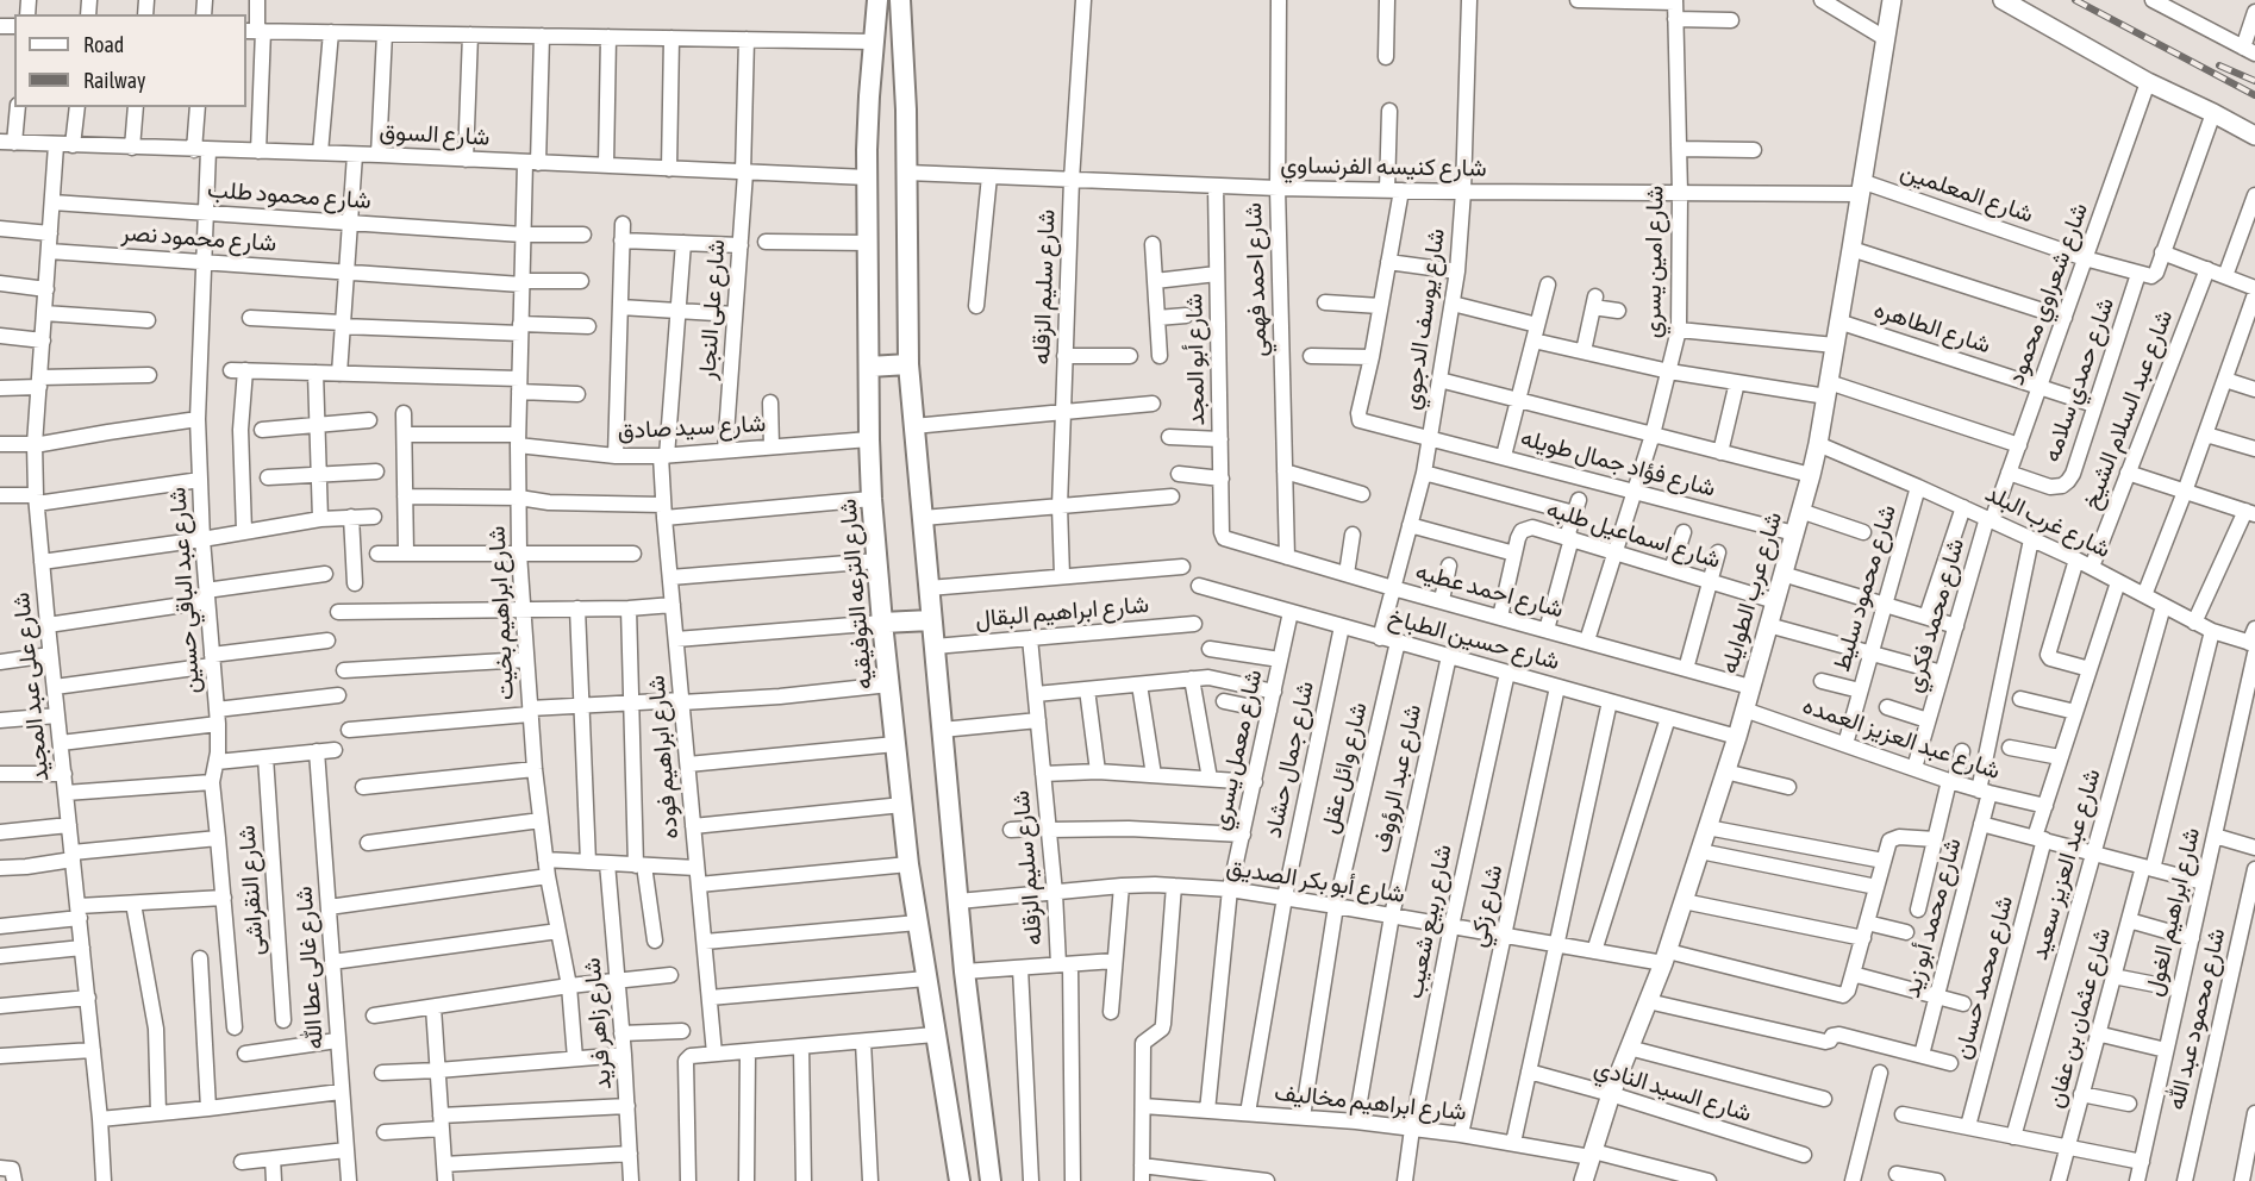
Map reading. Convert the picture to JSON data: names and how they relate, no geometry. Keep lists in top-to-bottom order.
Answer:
{
  "streets": {
    "main road": ["شارع الترعه التوفيقيه"],
    "street": [
      "شارع السوق",
      "شارع كنيسه الفرنساوي",
      "شارع المعلمين",
      "شارع محمود طلب",
      "شارع محمود نصر",
      "شارع امين يسري",
      "شارع احمد فهمي",
      "شارع سليم الزقله",
      "شارع شعراوي محمود",
      "شارع على النجار",
      "شارع يوسف الدجوي",
      "شارع الطاهره",
      "شارع أبو المجد",
      "شارع حمدي سلامه",
      "شارع عبد السلام الشيخ",
      "شارع سيد صادق",
      "شارع فؤاد جمال طويله",
      "شارع غرب البلد",
      "شارع اسماعيل طلبه",
      "شارع محمود سليط",
      "شارع عبد الباقي حسين",
      "شارع احمد عطيه",
      "شارع عرب الطوايله",
      "شارع ابراهيم البقال",
      "شارع ابراهيم بخيت",
      "شارع محمد فكري",
      "شارع حسين الطباخ",
      "شارع على عبد المجيد",
      "شارع عبد العزيز العمده",
      "شارع معمل يسري",
      "شارع ابراهيم فوده",
      "شارع جمال حشاد",
      "شارع وائل عقل",
      "شارع عبد الرؤوف",
      "شارع عبد العزيز سعيد",
      "شارع أبو بكر الصديق",
      "شارع النقراشى",
      "شارع زكي",
      "شارع ابراهيم الغول",
      "شارع محمد أبو زيد",
      "شارع ربيع شعيب",
      "شارع غالى عطا الله",
      "شارع محمد حسان",
      "شارع عثمان بن عفان",
      "شارع محمود عبد الله",
      "شارع زاهر فريد",
      "شارع السيد النادي",
      "شارع ابراهيم مخاليف"
    ]
  },
  "crossings": [
    ["شارع السوق", "شارع على النجار"],
    ["شارع السوق", "شارع عبد الباقي حسين"],
    ["شارع السوق", "شارع الترعه التوفيقيه"],
    ["شارع السوق", "شارع ابراهيم بخيت"],
    ["شارع السوق", "شارع على عبد المجيد"],
    ["شارع كنيسه الفرنساوي", "شارع المعلمين"],
    ["شارع كنيسه الفرنساوي", "شارع امين يسري"],
    ["شارع كنيسه الفرنساوي", "شارع احمد فهمي"],
    ["شارع كنيسه الفرنساوي", "شارع سليم الزقله"],
    ["شارع كنيسه الفرنساوي", "شارع يوسف الدجوي"],
    ["شارع كنيسه الفرنساوي", "شارع أبو المجد"],
    ["شارع كنيسه الفرنساوي", "شارع عرب الطوايله"],
    ["شارع المعلمين", "شارع شعراوي محمود"],
    ["شارع المعلمين", "شارع حمدي سلامه"],
    ["شارع المعلمين", "شارع عرب الطوايله"],
    ["شارع محمود طلب", "شارع عبد الباقي حسين"],
    ["شارع محمود طلب", "شارع ابراهيم بخيت"],
    ["شارع محمود طلب", "شارع على عبد المجيد"],
    ["شارع محمود نصر", "شارع عبد الباقي حسين"],
    ["شارع محمود نصر", "شارع ابراهيم بخيت"],
    ["شارع محمود نصر", "شارع على عبد المجيد"],
    ["شارع امين يسري", "شارع فؤاد جمال طويله"],
    ["شارع امين يسري", "شارع اسماعيل طلبه"],
    ["شارع امين يسري", "شارع احمد عطيه"],
    ["شارع احمد فهمي", "شارع احمد عطيه"],
    ["شارع سليم الزقله", "شارع ابراهيم البقال"],
    ["شارع سليم الزقله", "شارع أبو بكر الصديق"],
    ["شارع شعراوي محمود", "شارع الطاهره"],
    ["شارع شعراوي محمود", "شارع حمدي سلامه"],
    ["شارع شعراوي محمود", "شارع غرب البلد"],
    ["شارع شعراوي محمود", "شارع محمد فكري"],
    ["شارع على النجار", "شارع سيد صادق"],
    ["شارع يوسف الدجوي", "شارع فؤاد جمال طويله"],
    ["شارع يوسف الدجوي", "شارع احمد عطيه"],
    ["شارع يوسف الدجوي", "شارع حسين الطباخ"],
    ["شارع الطاهره", "شارع حمدي سلامه"],
    ["شارع الطاهره", "شارع عرب الطوايله"],
    ["شارع أبو المجد", "شارع احمد عطيه"],
    ["شارع عبد السلام الشيخ", "شارع غرب البلد"],
    ["شارع سيد صادق", "شارع الترعه التوفيقيه"],
    ["شارع سيد صادق", "شارع ابراهيم بخيت"],
    ["شارع سيد صادق", "شارع ابراهيم فوده"],
    ["شارع فؤاد جمال طويله", "شارع عرب الطوايله"],
    ["شارع غرب البلد", "شارع محمود سليط"],
    ["شارع غرب البلد", "شارع عرب الطوايله"],
    ["شارع غرب البلد", "شارع محمد فكري"],
    ["شارع غرب البلد", "شارع عبد العزيز سعيد"],
    ["شارع غرب البلد", "شارع ابراهيم الغول"],
    ["شارع غرب البلد", "شارع محمد أبو زيد"],
    ["شارع غرب البلد", "شارع محمد حسان"],
    ["شارع غرب البلد", "شارع عثمان بن عفان"],
    ["شارع اسماعيل طلبه", "شارع عرب الطوايله"],
    ["شارع محمود سليط", "شارع عبد العزيز العمده"],
    ["شارع احمد عطيه", "شارع عرب الطوايله"],
    ["شارع عرب الطوايله", "شارع حسين الطباخ"],
    ["شارع عرب الطوايله", "شارع عبد العزيز العمده"],
    ["شارع عرب الطوايله", "شارع أبو بكر الصديق"],
    ["شارع عرب الطوايله", "شارع السيد النادي"],
    ["شارع عرب الطوايله", "شارع ابراهيم مخاليف"],
    ["شارع محمد فكري", "شارع عبد العزيز العمده"],
    ["شارع حسين الطباخ", "شارع معمل يسري"],
    ["شارع حسين الطباخ", "شارع جمال حشاد"],
    ["شارع حسين الطباخ", "شارع وائل عقل"],
    ["شارع حسين الطباخ", "شارع عبد الرؤوف"],
    ["شارع حسين الطباخ", "شارع زكي"],
    ["شارع حسين الطباخ", "شارع ربيع شعيب"],
    ["شارع عبد العزيز العمده", "شارع محمد أبو زيد"],
    ["شارع عبد العزيز العمده", "شارع محمد حسان"],
    ["شارع معمل يسري", "شارع أبو بكر الصديق"],
    ["شارع معمل يسري", "شارع ابراهيم مخاليف"],
    ["شارع جمال حشاد", "شارع أبو بكر الصديق"],
    ["شارع جمال حشاد", "شارع ابراهيم مخاليف"],
    ["شارع وائل عقل", "شارع أبو بكر الصديق"],
    ["شارع وائل عقل", "شارع ابراهيم مخاليف"],
    ["شارع عبد الرؤوف", "شارع أبو بكر الصديق"],
    ["شارع عبد الرؤوف", "شارع ابراهيم مخاليف"],
    ["شارع أبو بكر الصديق", "شارع زكي"],
    ["شارع أبو بكر الصديق", "شارع ربيع شعيب"],
    ["شارع زكي", "شارع ابراهيم مخاليف"],
    ["شارع ربيع شعيب", "شارع ابراهيم مخاليف"]
  ],
  "legend": ["Road", "Railway"]
}
